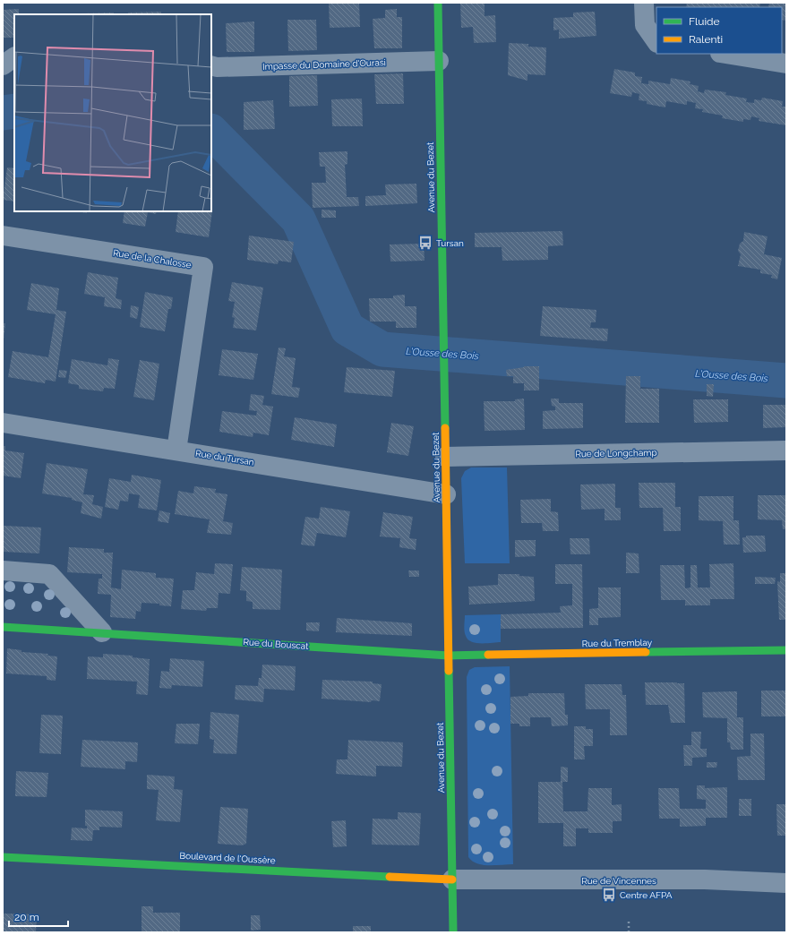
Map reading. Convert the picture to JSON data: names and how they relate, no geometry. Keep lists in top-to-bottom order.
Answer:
{
  "streets": {
    "street": [
      "Impasse du Domaine d'Ourasi",
      "Avenue du Bezet",
      "Rue de la Chalosse",
      "Rue de Longchamp",
      "Rue du Tursan",
      "Rue du Tremblay",
      "Rue du Bouscat",
      "Boulevard de l'Oussère",
      "Rue de Vincennes"
    ]
  },
  "crossings": [
    ["Impasse du Domaine d'Ourasi", "Avenue du Bezet"],
    ["Avenue du Bezet", "Rue de Longchamp"],
    ["Avenue du Bezet", "Rue du Tursan"],
    ["Avenue du Bezet", "Rue du Tremblay"],
    ["Avenue du Bezet", "Rue du Bouscat"],
    ["Avenue du Bezet", "Boulevard de l'Oussère"],
    ["Avenue du Bezet", "Rue de Vincennes"],
    ["Rue de la Chalosse", "Rue du Tursan"],
    ["Rue du Tremblay", "Rue du Bouscat"],
    ["Boulevard de l'Oussère", "Rue de Vincennes"]
  ],
  "water": ["L'Ousse des Bois"],
  "places": {
    "bus stop": ["Tursan", "Centre AFPA"]
  },
  "legend": ["Fluide", "Ralenti"],
  "scale_bar": "20 m"
}
